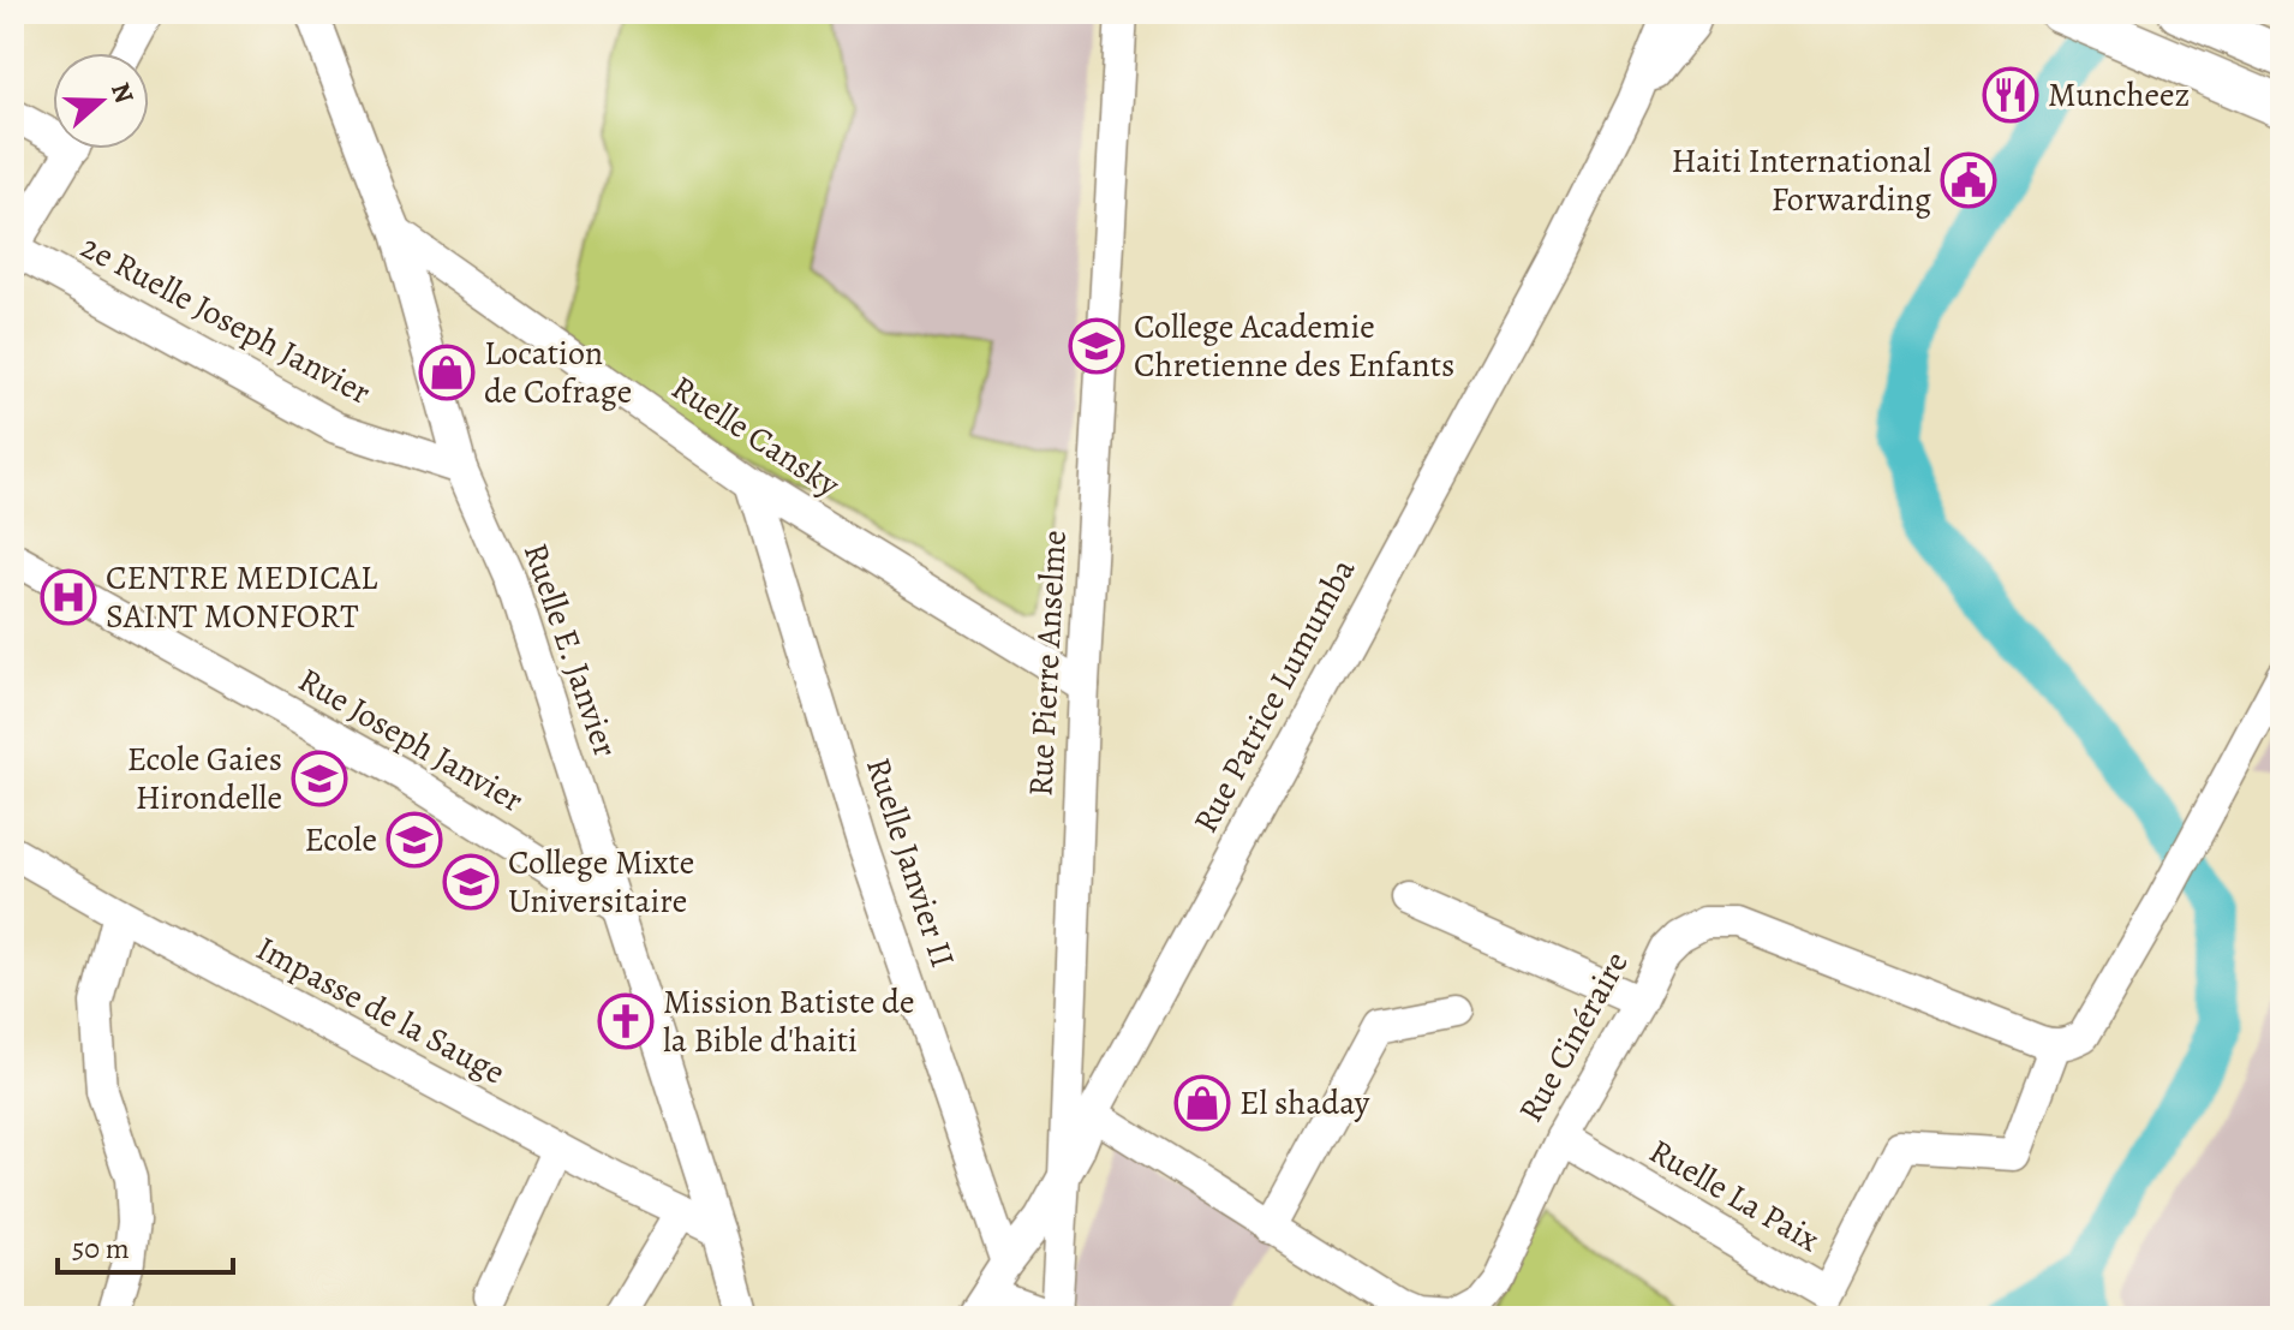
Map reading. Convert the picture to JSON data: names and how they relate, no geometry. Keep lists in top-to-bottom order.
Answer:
{
  "streets": {
    "street": [
      "2e Ruelle Joseph Janvier",
      "Ruelle Cansky",
      "Ruelle E. Janvier",
      "Rue Pierre Anselme",
      "Rue Patrice Lumumba",
      "Rue Joseph Janvier",
      "Ruelle Janvier II",
      "Impasse de la Sauge",
      "Rue Cinéraire",
      "Ruelle La Paix"
    ]
  },
  "crossings": [
    ["2e Ruelle Joseph Janvier", "Ruelle E. Janvier"],
    ["Ruelle Cansky", "Ruelle E. Janvier"],
    ["Ruelle Cansky", "Rue Pierre Anselme"],
    ["Ruelle Cansky", "Ruelle Janvier II"],
    ["Ruelle E. Janvier", "Rue Joseph Janvier"],
    ["Ruelle E. Janvier", "Impasse de la Sauge"],
    ["Rue Pierre Anselme", "Rue Patrice Lumumba"],
    ["Rue Patrice Lumumba", "Ruelle Janvier II"],
    ["Rue Patrice Lumumba", "Rue Cinéraire"],
    ["Rue Cinéraire", "Ruelle La Paix"]
  ],
  "places": {
    "restaurant": ["Muncheez"],
    "public building": ["Haiti International Forwarding"],
    "school or university": [
      "College Academie Chretienne des Enfants",
      "Ecole Gaies Hirondelle",
      "Ecole",
      "College Mixte Universitaire"
    ],
    "shop": ["Location de Cofrage", "El shaday"],
    "hospital": ["CENTRE MEDICAL SAINT MONFORT"],
    "church": ["Mission Batiste de la Bible d'haiti"]
  },
  "scale_bar": "50 m",
  "north": "right"
}
